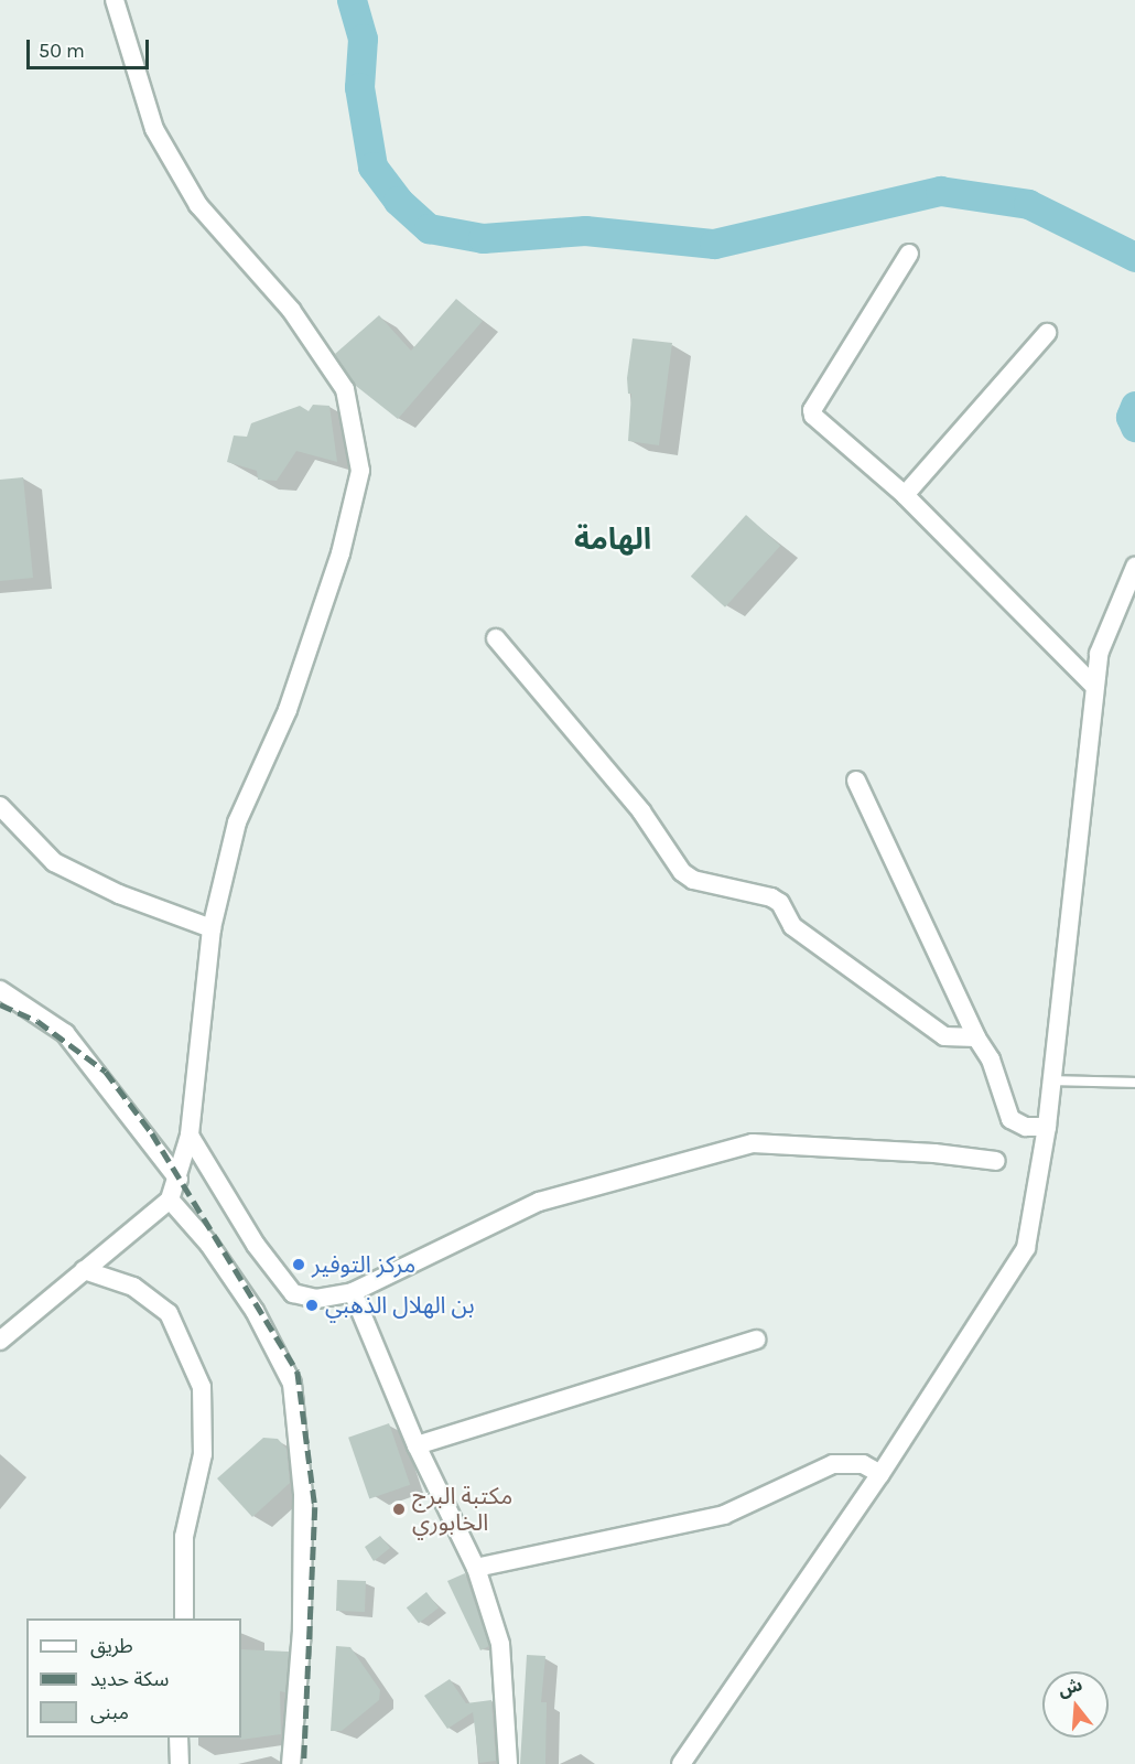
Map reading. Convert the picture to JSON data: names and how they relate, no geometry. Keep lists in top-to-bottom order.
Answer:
{
  "districts": ["الهامة"],
  "places": ["مركز التوفير", "بن الهلال الذهبي", "مكتبة البرج الخابوري"],
  "legend": ["طريق", "سكة حديد", "مبنى"],
  "scale_bar": "50 m",
  "north": "top"
}
